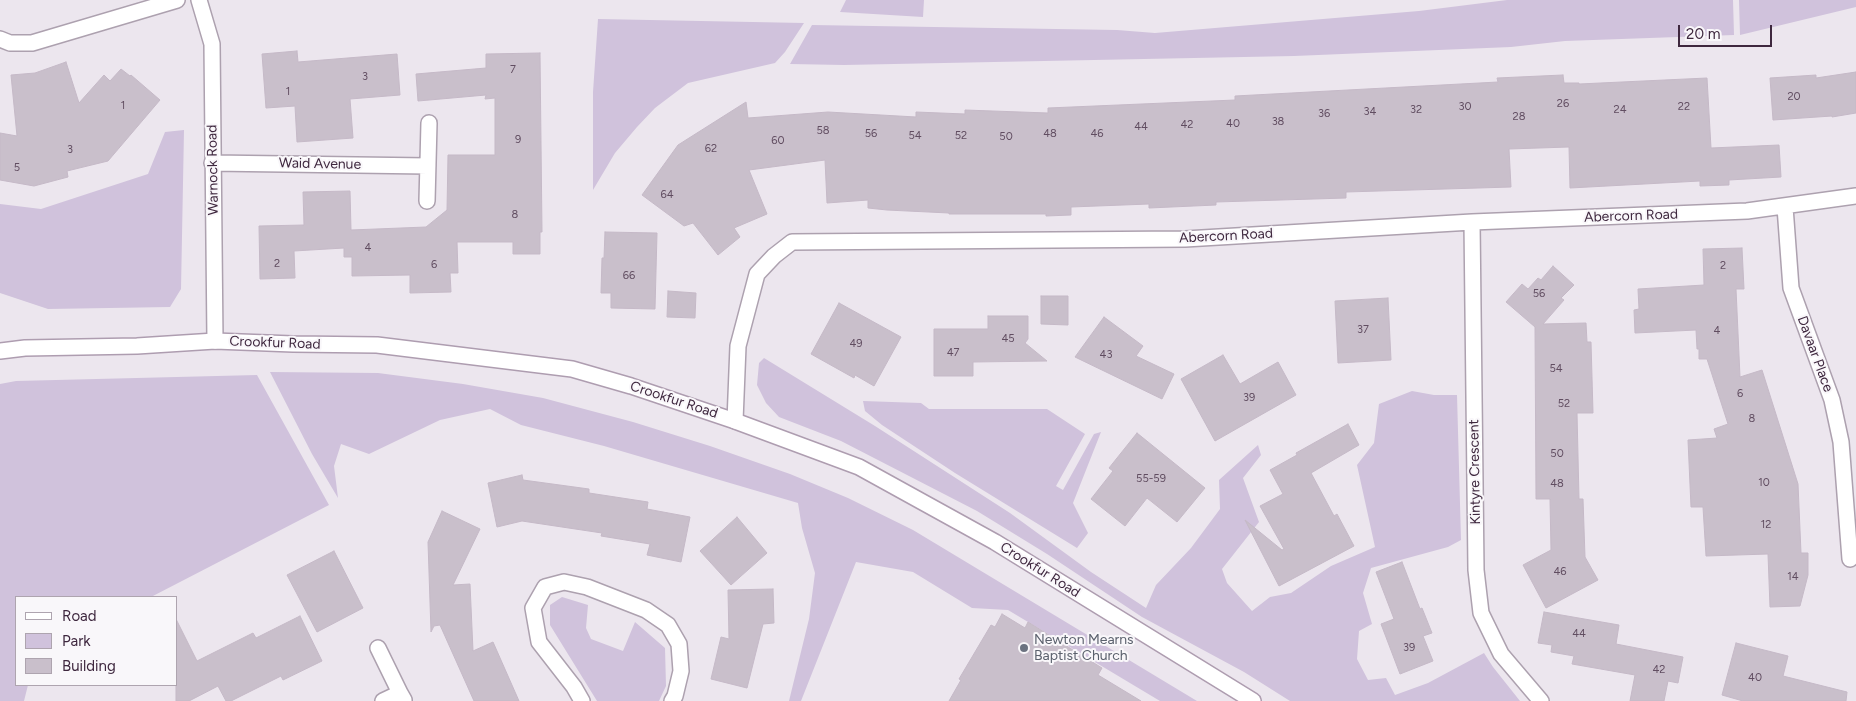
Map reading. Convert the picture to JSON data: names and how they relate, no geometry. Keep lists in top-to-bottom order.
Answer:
{
  "streets": {
    "street": [
      "Waid Avenue",
      "Warnock Road",
      "Abercorn Road",
      "Crookfur Road",
      "Davaar Place",
      "Kintyre Crescent"
    ]
  },
  "crossings": [
    ["Waid Avenue", "Warnock Road"],
    ["Warnock Road", "Crookfur Road"],
    ["Abercorn Road", "Crookfur Road"],
    ["Abercorn Road", "Davaar Place"],
    ["Abercorn Road", "Kintyre Crescent"]
  ],
  "places": ["Newton Mearns Baptist Church"],
  "house_numbers": [
    "7",
    "3",
    "1",
    "20",
    "26",
    "1",
    "30",
    "22",
    "32",
    "24",
    "34",
    "36",
    "28",
    "38",
    "40",
    "42",
    "44",
    "58",
    "56",
    "48",
    "46",
    "54",
    "52",
    "50",
    "9",
    "60",
    "62",
    "3",
    "5",
    "64",
    "8",
    "4",
    "2",
    "6",
    "2",
    "66",
    "56",
    "37",
    "4",
    "45",
    "49",
    "47",
    "43",
    "54",
    "6",
    "39",
    "52",
    "8",
    "50",
    "55-59",
    "10",
    "48",
    "12",
    "46",
    "14",
    "44",
    "39",
    "42",
    "40"
  ],
  "legend": ["Road", "Park", "Building"],
  "scale_bar": "20 m"
}
